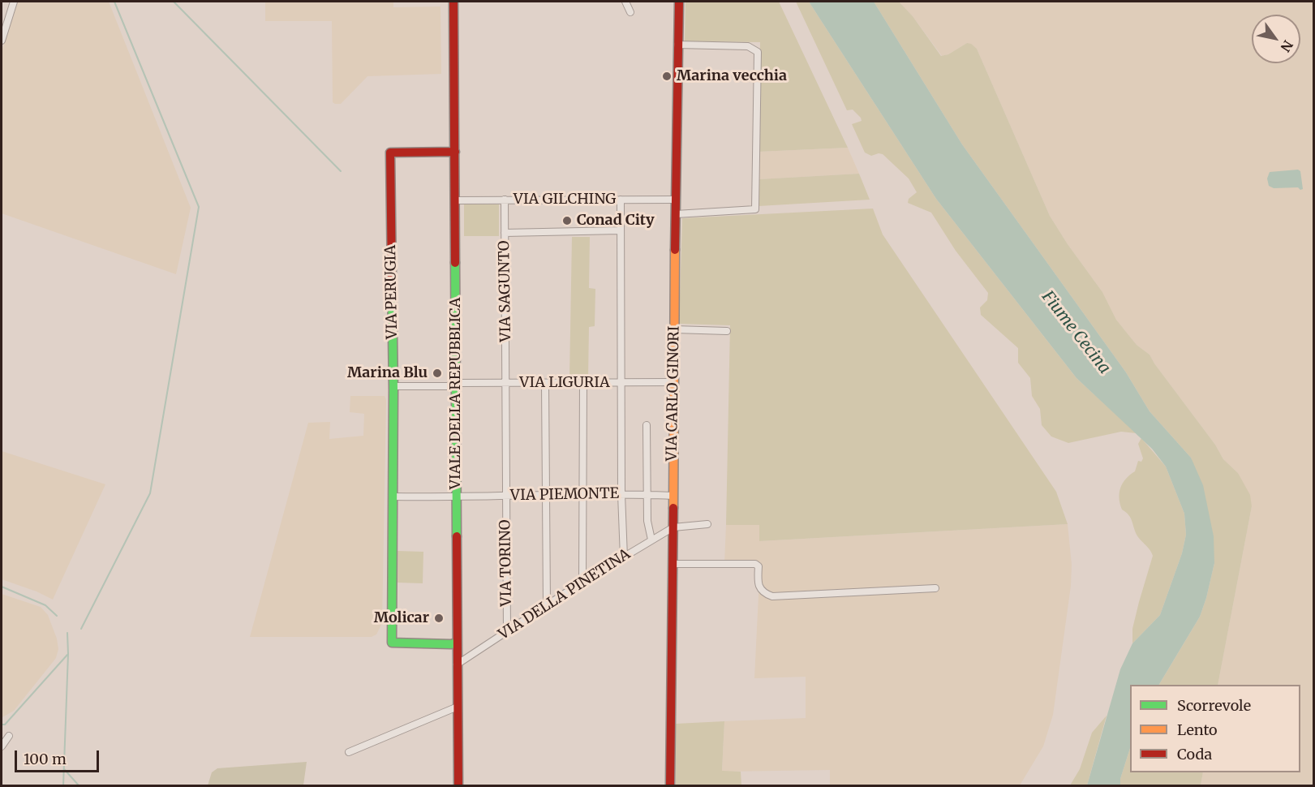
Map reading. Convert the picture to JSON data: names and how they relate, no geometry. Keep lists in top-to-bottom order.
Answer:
{
  "streets": {
    "street": [
      "VIA GILCHING",
      "VIA SAGUNTO",
      "VIA PERUGIA",
      "VIA LIGURIA",
      "VIALE DELLA REPUBBLICA",
      "VIA CARLO GINORI",
      "VIA PIEMONTE",
      "VIA TORINO",
      "VIA DELLA PINETINA"
    ]
  },
  "crossings": [
    ["VIA GILCHING", "VIA SAGUNTO"],
    ["VIA GILCHING", "VIALE DELLA REPUBBLICA"],
    ["VIA GILCHING", "VIA CARLO GINORI"],
    ["VIA SAGUNTO", "VIA LIGURIA"],
    ["VIA SAGUNTO", "VIA PIEMONTE"],
    ["VIA SAGUNTO", "VIA TORINO"],
    ["VIA PERUGIA", "VIA LIGURIA"],
    ["VIA PERUGIA", "VIALE DELLA REPUBBLICA"],
    ["VIA PERUGIA", "VIA PIEMONTE"],
    ["VIA LIGURIA", "VIALE DELLA REPUBBLICA"],
    ["VIA LIGURIA", "VIA CARLO GINORI"],
    ["VIALE DELLA REPUBBLICA", "VIA PIEMONTE"],
    ["VIALE DELLA REPUBBLICA", "VIA DELLA PINETINA"],
    ["VIA CARLO GINORI", "VIA PIEMONTE"],
    ["VIA CARLO GINORI", "VIA DELLA PINETINA"],
    ["VIA PIEMONTE", "VIA TORINO"],
    ["VIA TORINO", "VIA DELLA PINETINA"]
  ],
  "water": ["Fiume Cecina"],
  "places": [
    "Marina vecchia",
    "Conad City",
    "Marina Blu",
    "Molicar"
  ],
  "legend": ["Scorrevole", "Lento", "Coda"],
  "scale_bar": "100 m",
  "north": "bottom right"
}
